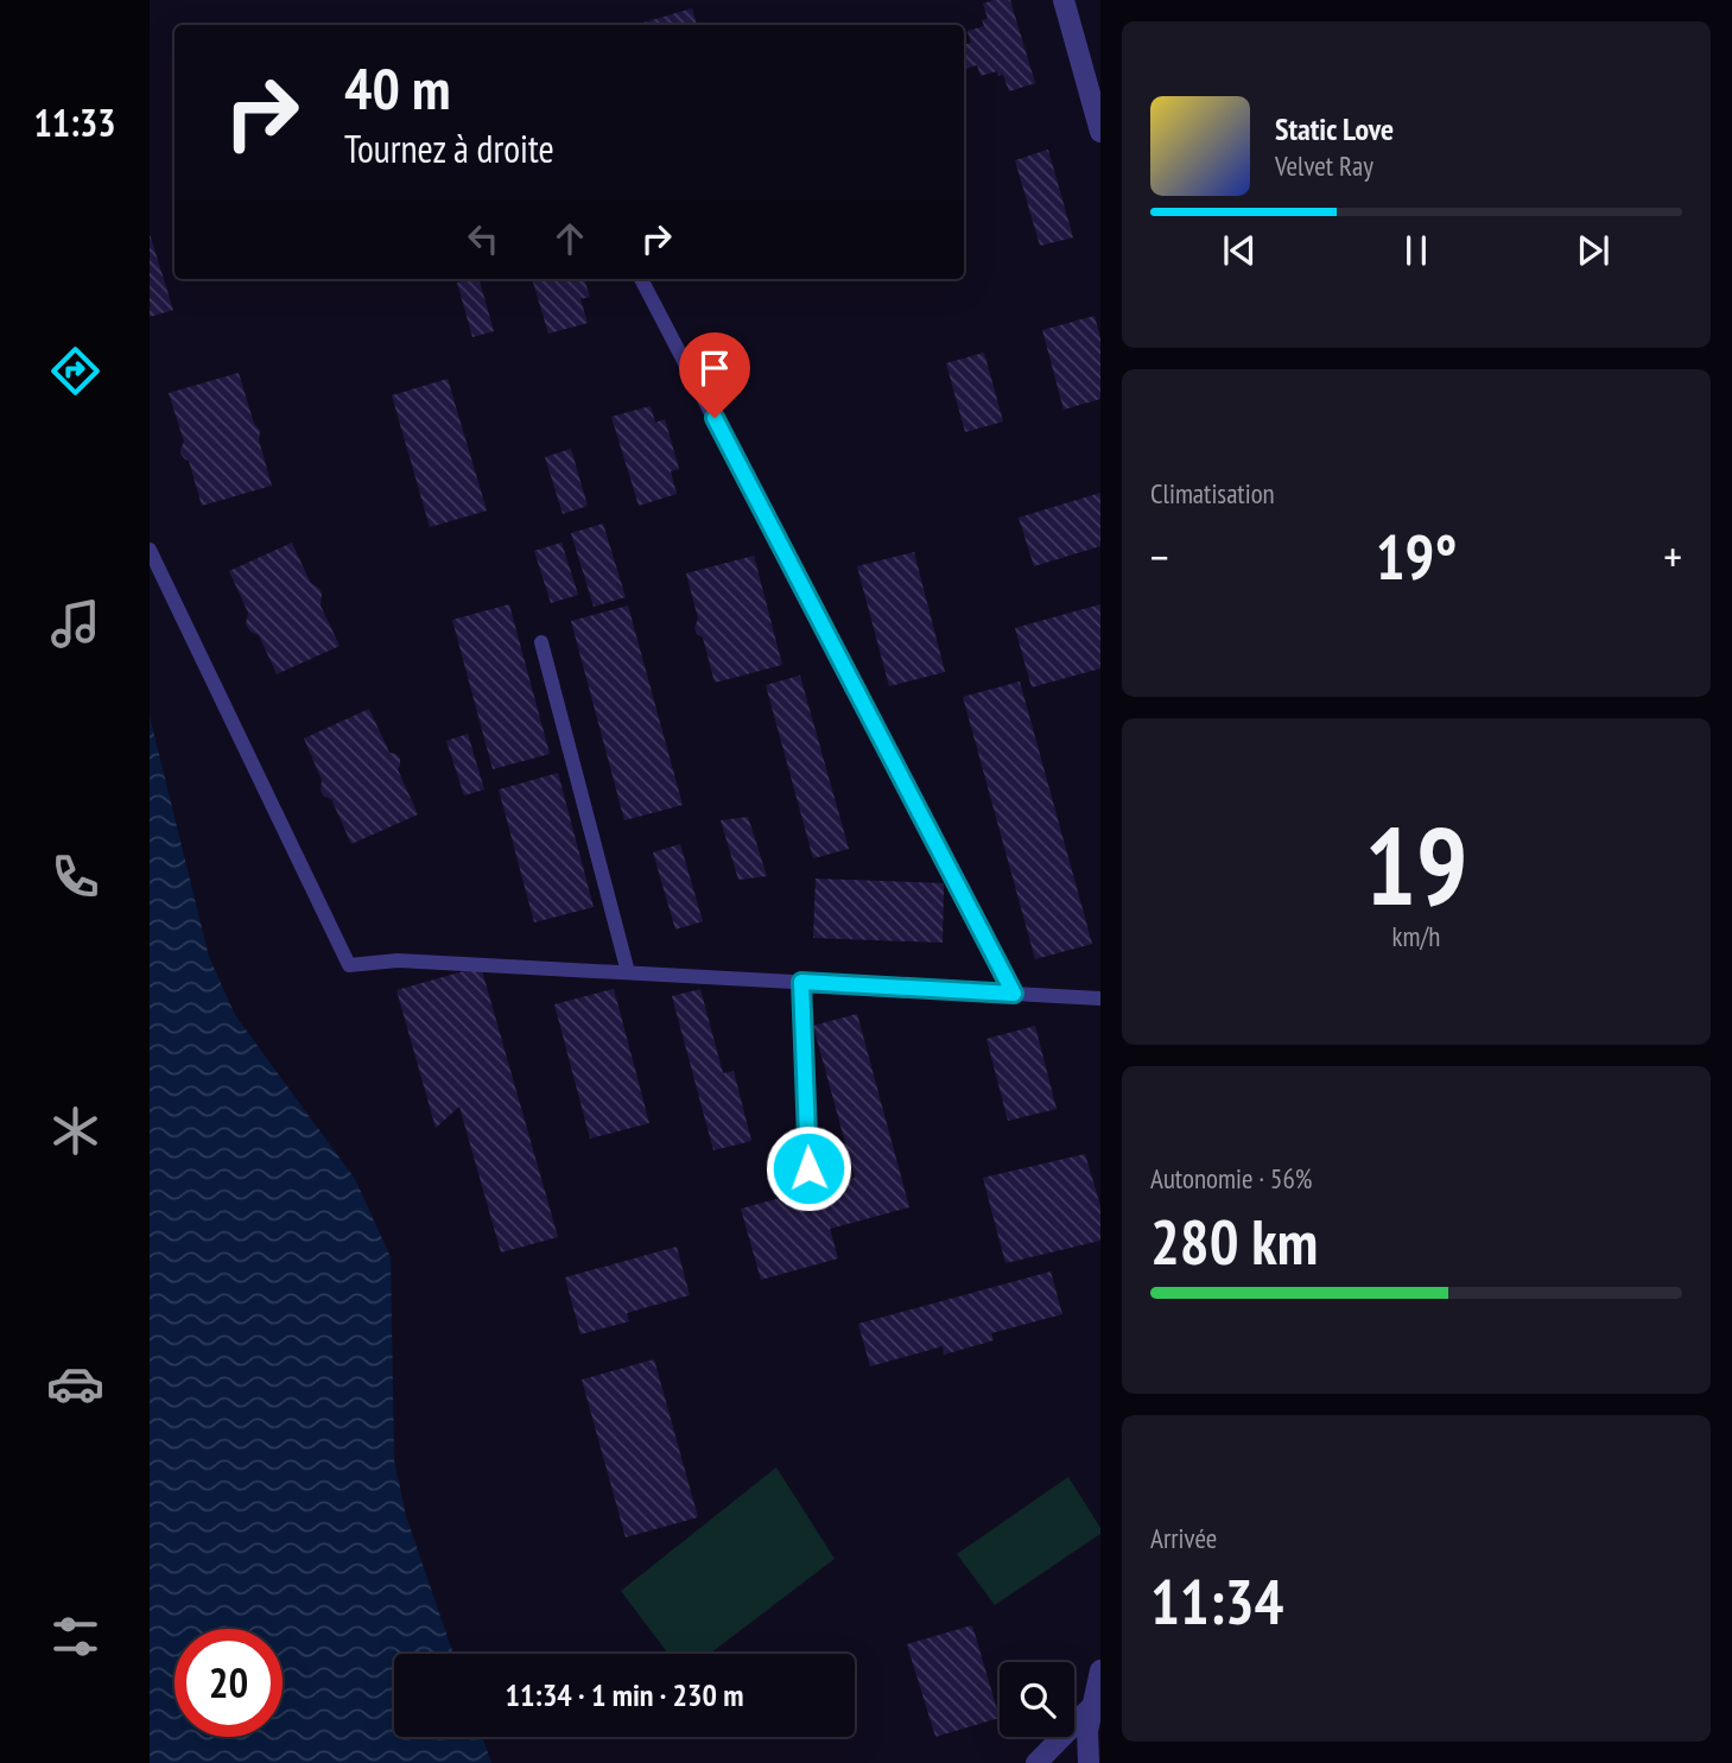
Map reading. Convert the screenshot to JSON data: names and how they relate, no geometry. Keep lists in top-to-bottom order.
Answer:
{
  "page": {
    "tabs": "11:33",
    "turn": ["40 m", "Tournez à droite"],
    "song": ["Static Love", "Velvet Ray"],
    "tile": [
      "Climatisation",
      ["19", "km/h"],
      ["Autonomie · 56%", "280 km"],
      ["Arrivée", "11:34"]
    ],
    "heat": ["−", "19°", "+"],
    "limit": "20",
    "trip": "11:34 · 1 min · 230 m"
  }
}
